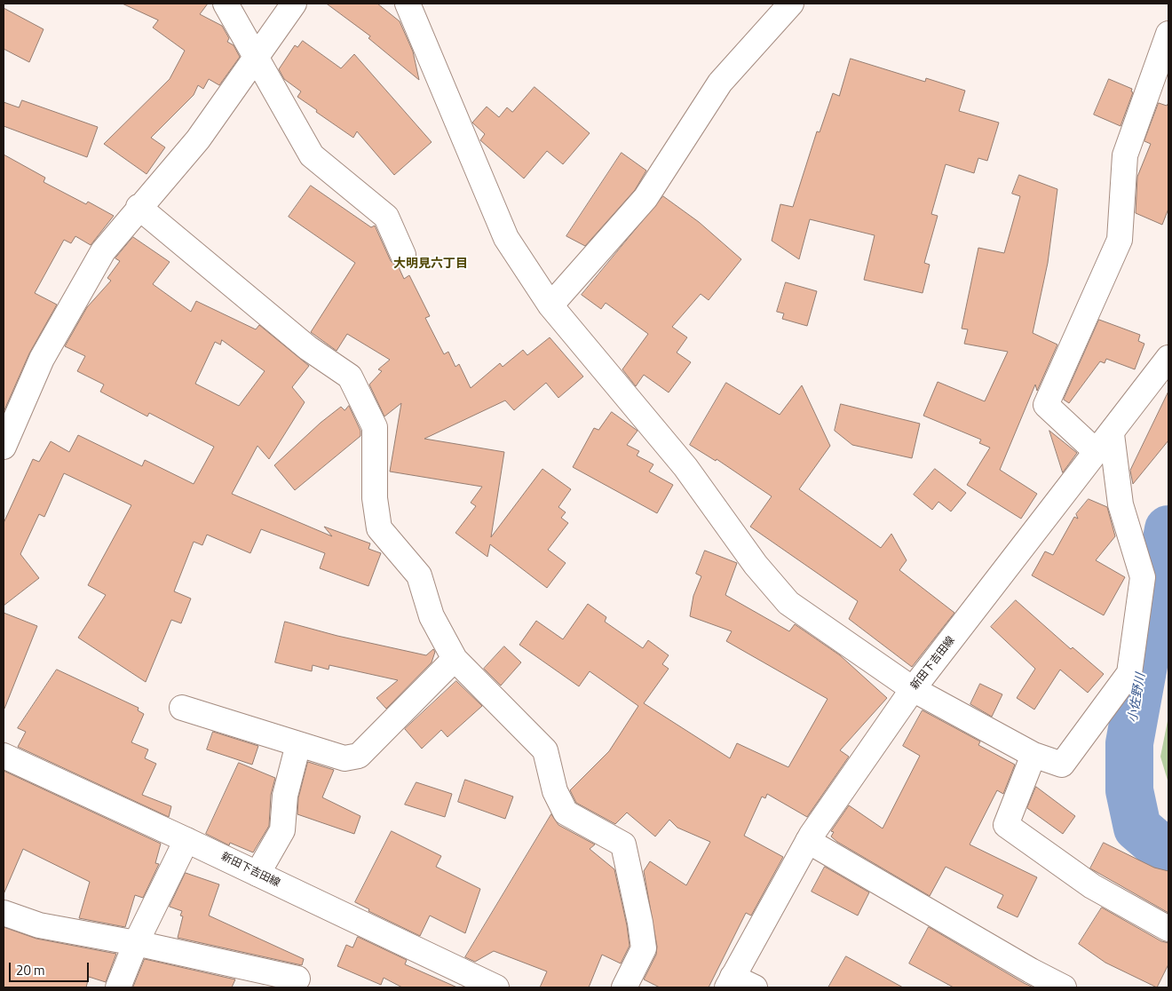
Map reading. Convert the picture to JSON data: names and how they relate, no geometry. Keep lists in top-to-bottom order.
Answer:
{
  "streets": {
    "street": ["新田下吉田線"]
  },
  "districts": ["大明見六丁目"],
  "water": ["小佐野川"],
  "scale_bar": "20 m"
}
